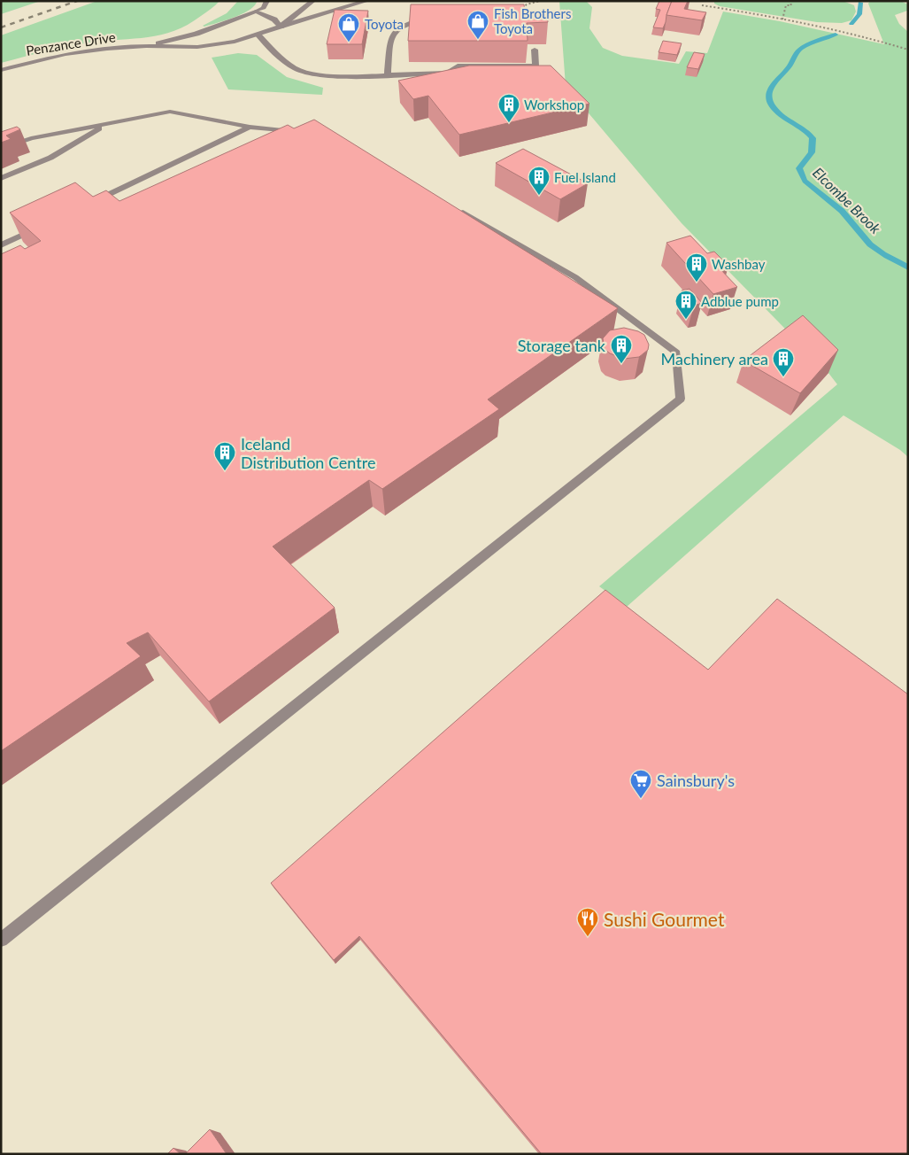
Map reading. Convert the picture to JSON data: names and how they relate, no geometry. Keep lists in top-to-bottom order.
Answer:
{
  "streets": {
    "street": ["Penzance Drive"]
  },
  "water": ["Elcombe Brook"],
  "places": {
    "shop": ["Fish Brothers Toyota", "Toyota"],
    "building": [
      "Workshop",
      "Fuel Island",
      "Washbay",
      "Adblue pump",
      "Storage tank",
      "Machinery area",
      "Iceland Distribution Centre"
    ],
    "supermarket": ["Sainsbury's"],
    "restaurant": ["Sushi Gourmet"]
  }
}
